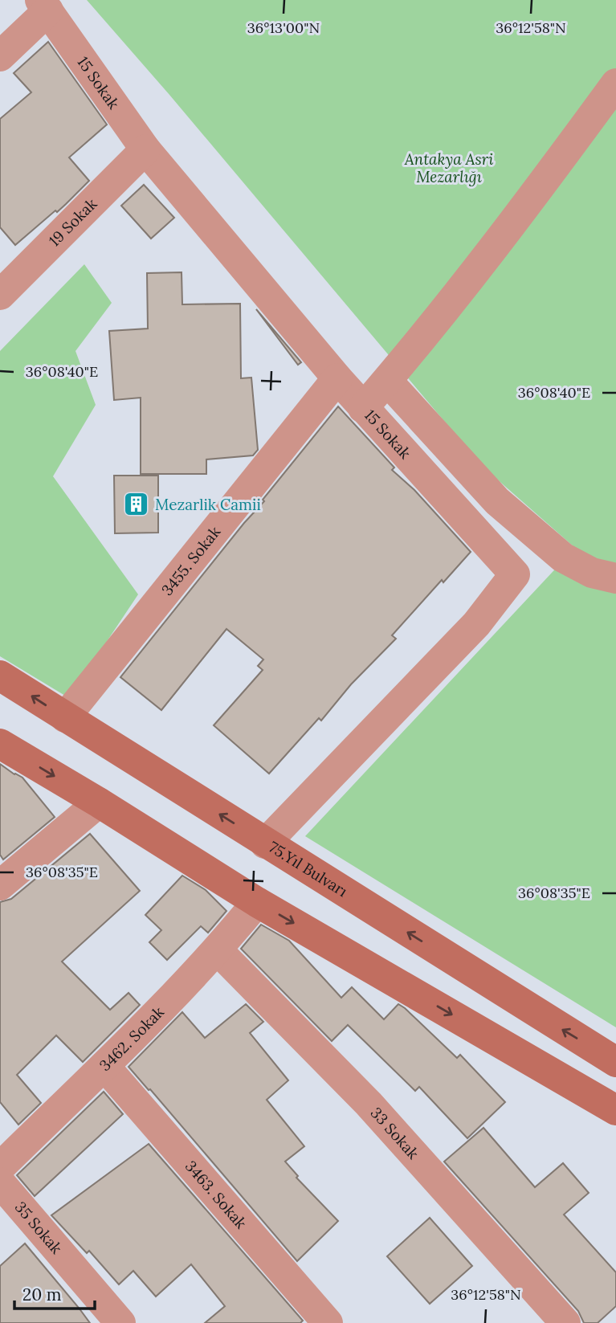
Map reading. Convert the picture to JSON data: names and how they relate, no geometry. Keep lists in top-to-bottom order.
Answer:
{
  "streets": {
    "main road": ["75.Yıl Bulvarı"],
    "street": [
      "15 Sokak",
      "19 Sokak",
      "3455. Sokak",
      "3462. Sokak",
      "33 Sokak",
      "3463. Sokak",
      "35 Sokak"
    ]
  },
  "crossings": [
    ["15 Sokak", "19 Sokak"],
    ["15 Sokak", "3455. Sokak"],
    ["15 Sokak", "75.Yıl Bulvarı"],
    ["3455. Sokak", "75.Yıl Bulvarı"],
    ["3462. Sokak", "33 Sokak"],
    ["3462. Sokak", "3463. Sokak"]
  ],
  "parks": ["Antakya Asri Mezarlığı"],
  "places": {
    "building": ["Mezarlik Camii"]
  },
  "scale_bar": "20 m",
  "coordinates": [
    "36°13'00\"N",
    "36°12'58\"N",
    "36°08'40\"E",
    "36°08'35\"E"
  ]
}
